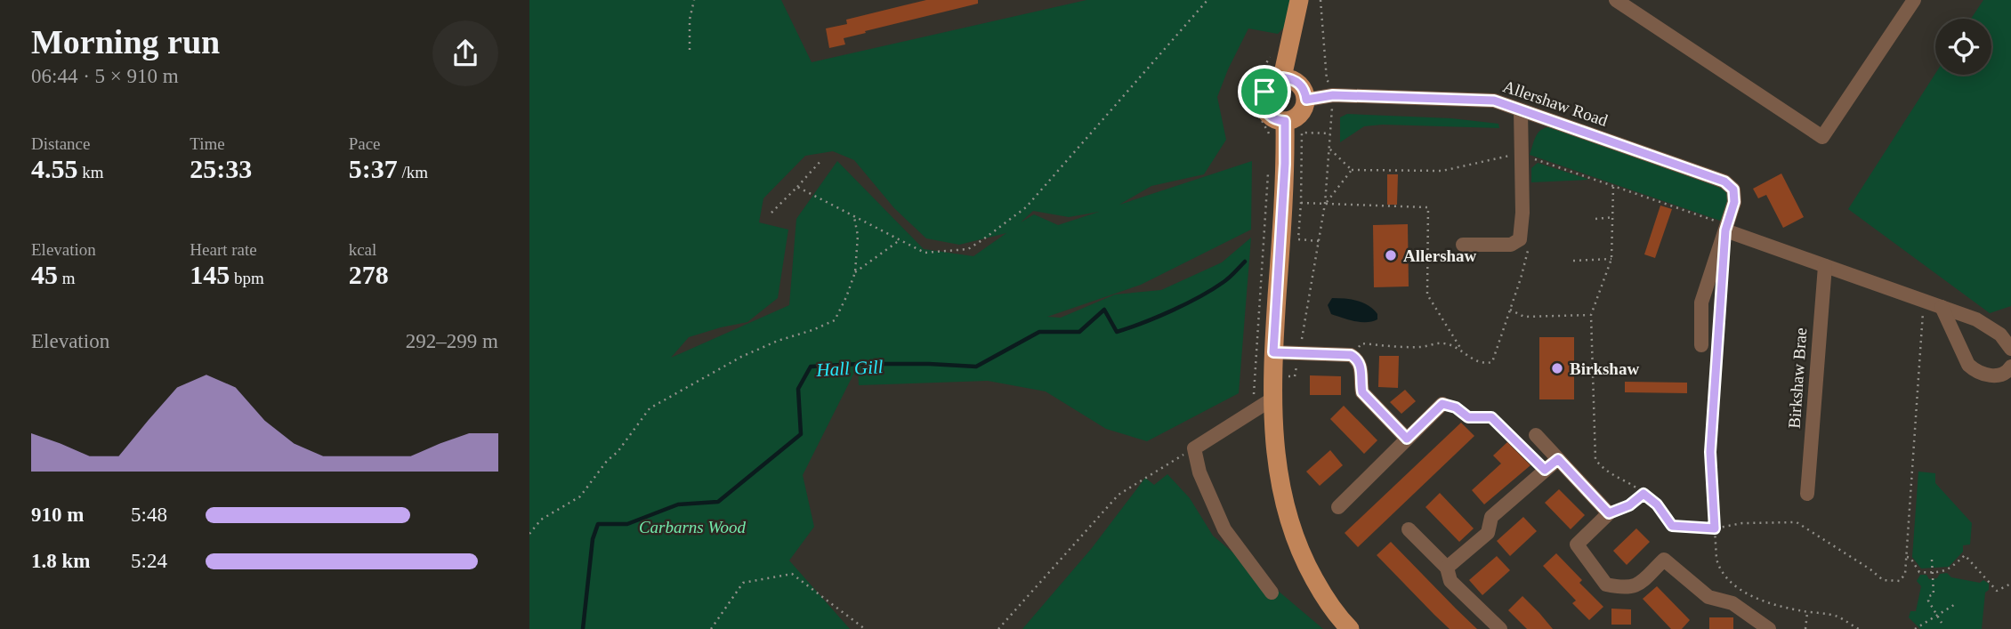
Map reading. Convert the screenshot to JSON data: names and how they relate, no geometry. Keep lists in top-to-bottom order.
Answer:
{
  "streets": {
    "street": ["Allershaw Road", "Birkshaw Brae"]
  },
  "water": ["Hall Gill"],
  "parks": ["Carbarns Wood"],
  "places": ["Allershaw", "Birkshaw"],
  "page": {
    "heading": ["Morning run", "06:44 · 5 × 910 m"],
    "stats": [
      ["Distance", "4.55 km"],
      ["Time", "25:33"],
      ["Pace", "5:37 /km"],
      ["Elevation", "45 m"],
      ["Heart rate", "145 bpm"],
      ["kcal", "278"]
    ],
    "chart": ["Elevation", "292–299 m"],
    "list": [
      {
        "name": "910 m",
        "note": "5:48"
      },
      {
        "name": "1.8 km",
        "note": "5:24"
      }
    ]
  }
}
